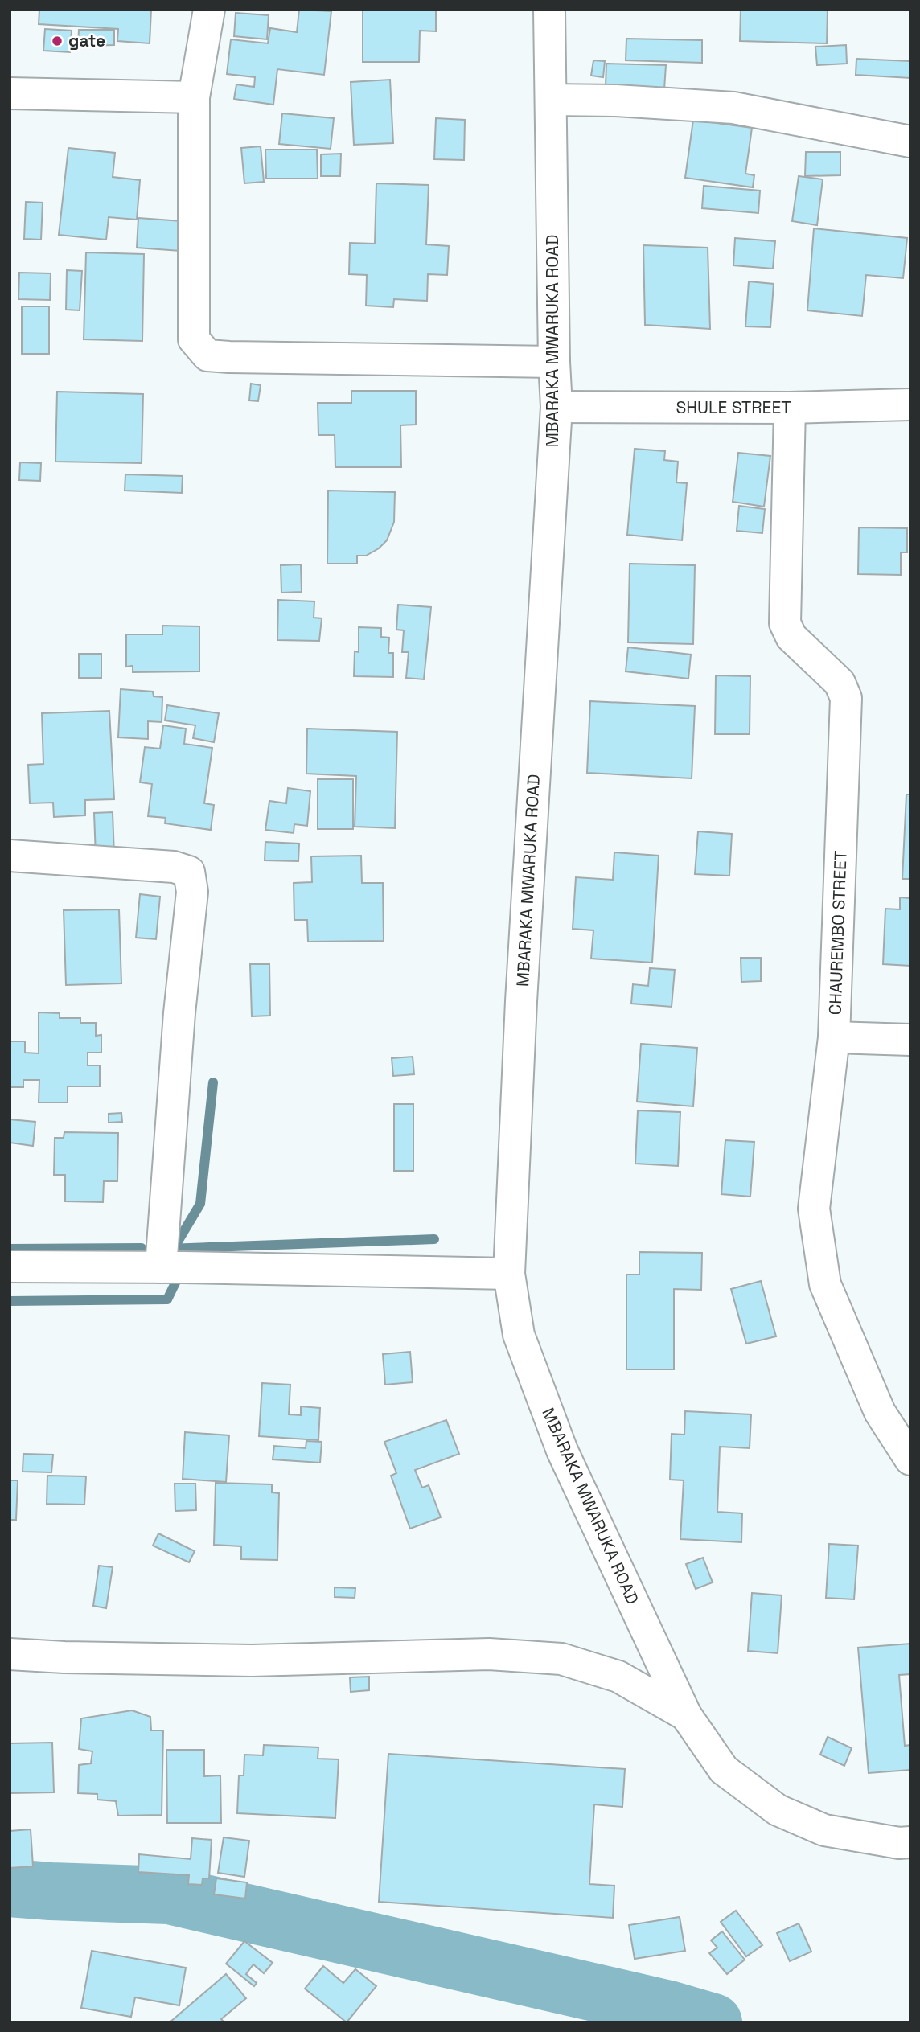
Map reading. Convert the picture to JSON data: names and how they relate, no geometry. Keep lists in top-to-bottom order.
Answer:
{
  "streets": {
    "street": ["MBARAKA MWARUKA ROAD", "SHULE STREET", "CHAUREMBO STREET"]
  },
  "crossings": [
    ["MBARAKA MWARUKA ROAD", "SHULE STREET"],
    ["SHULE STREET", "CHAUREMBO STREET"]
  ],
  "places": ["gate"]
}
